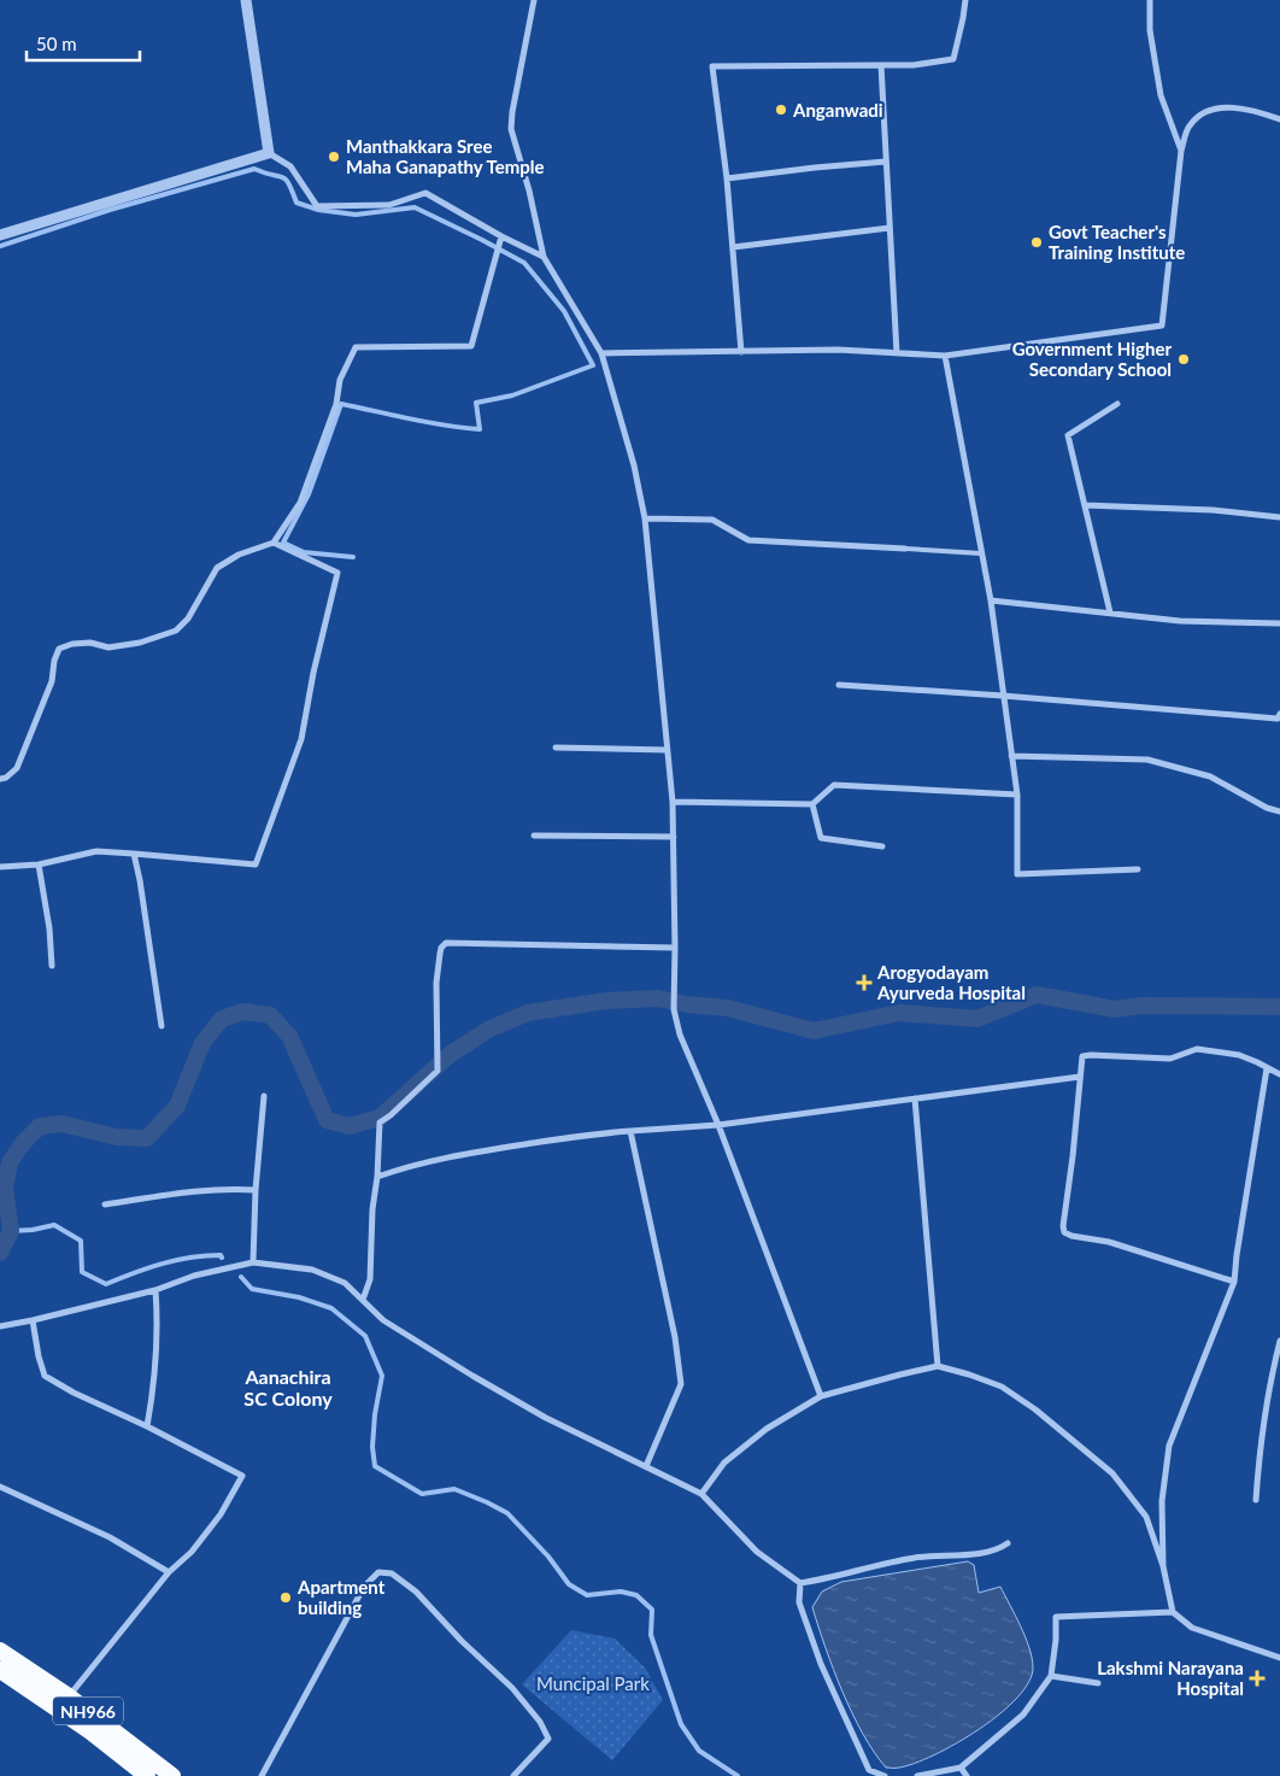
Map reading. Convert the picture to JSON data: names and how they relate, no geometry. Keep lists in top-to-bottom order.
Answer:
{
  "streets": {
    "highway": ["NH966"]
  },
  "districts": ["Aanachira SC Colony"],
  "parks": ["Muncipal Park"],
  "places": {
    "other": [
      "Anganwadi",
      "Manthakkara Sree Maha Ganapathy Temple",
      "Govt Teacher's Training Institute",
      "Government Higher Secondary School",
      "Apartment building"
    ],
    "health": ["Arogyodayam Ayurveda Hospital", "Lakshmi Narayana Hospital"]
  },
  "scale_bar": "50 m"
}
